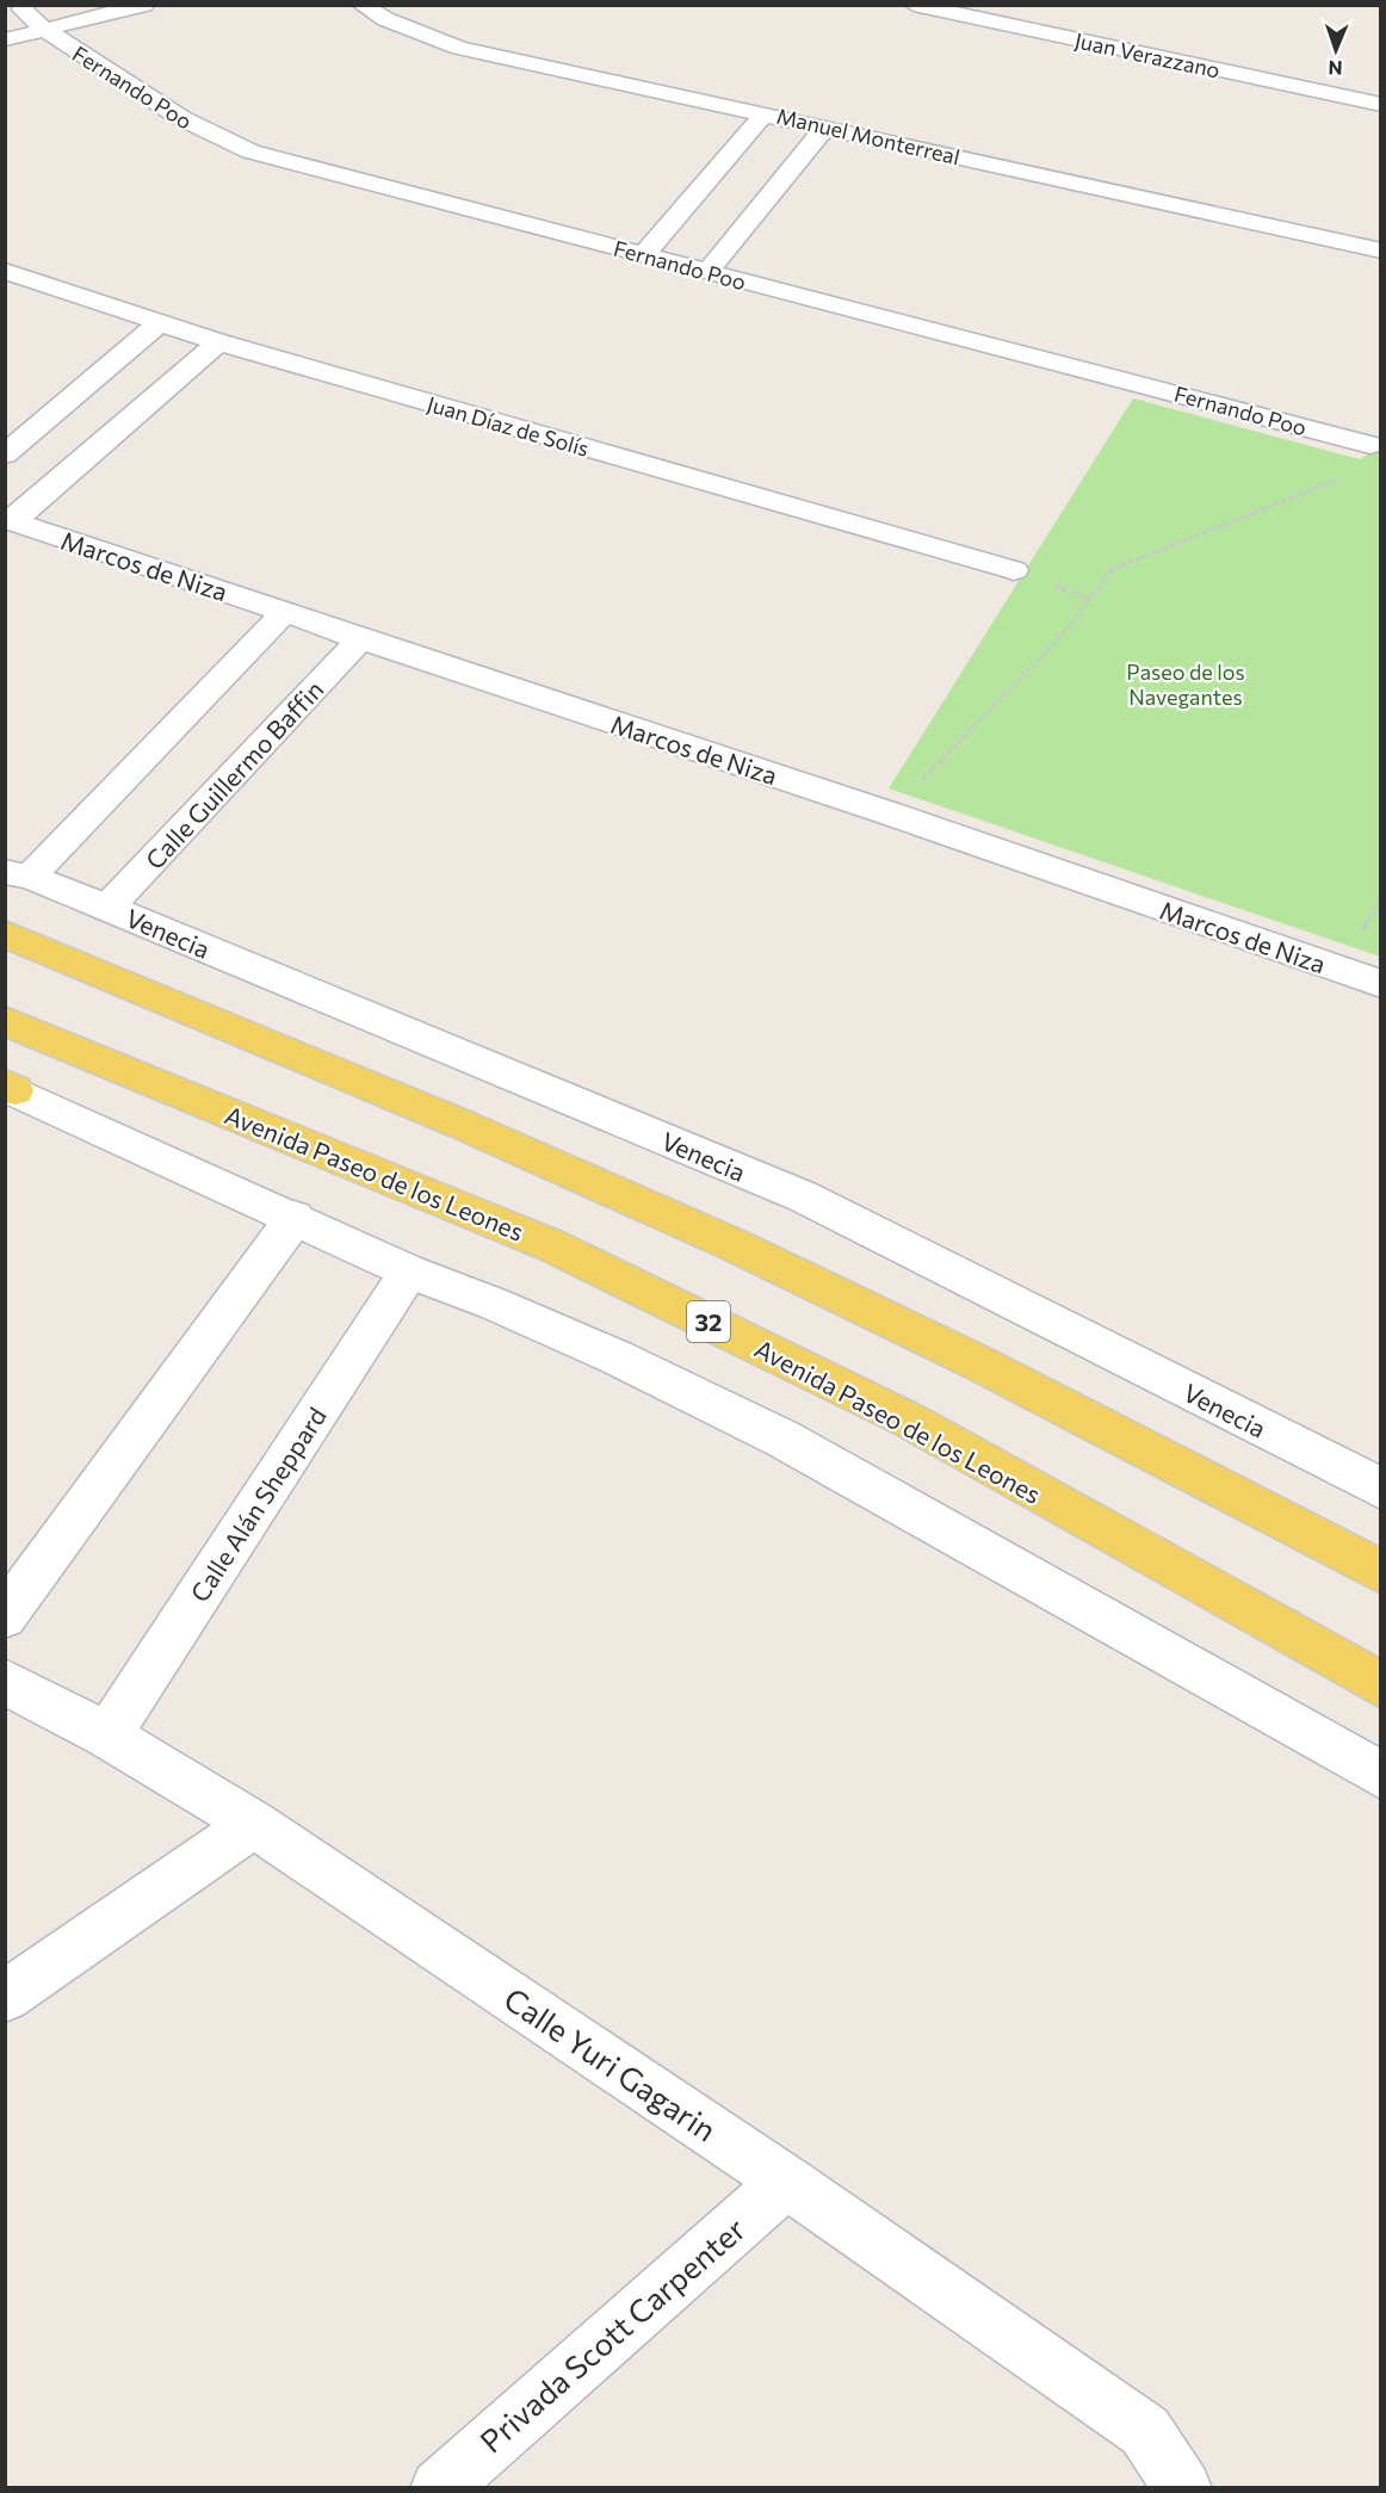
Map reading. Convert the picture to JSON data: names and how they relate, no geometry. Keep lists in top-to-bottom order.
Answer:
{
  "streets": {
    "main road": ["Avenida Paseo de los Leones", "32"],
    "street": [
      "Juan Verazzano",
      "Fernando Poo",
      "Manuel Monterreal",
      "Juan Díaz de Solís",
      "Marcos de Niza",
      "Calle Guillermo Baffin",
      "Venecia",
      "Calle Alán Sheppard",
      "Calle Yuri Gagarin",
      "Privada Scott Carpenter"
    ]
  },
  "crossings": [
    ["Marcos de Niza", "Calle Guillermo Baffin"],
    ["Calle Guillermo Baffin", "Venecia"],
    ["Calle Alán Sheppard", "Calle Yuri Gagarin"],
    ["Calle Yuri Gagarin", "Privada Scott Carpenter"]
  ],
  "parks": ["Paseo de los Navegantes"],
  "north": "bottom"
}
